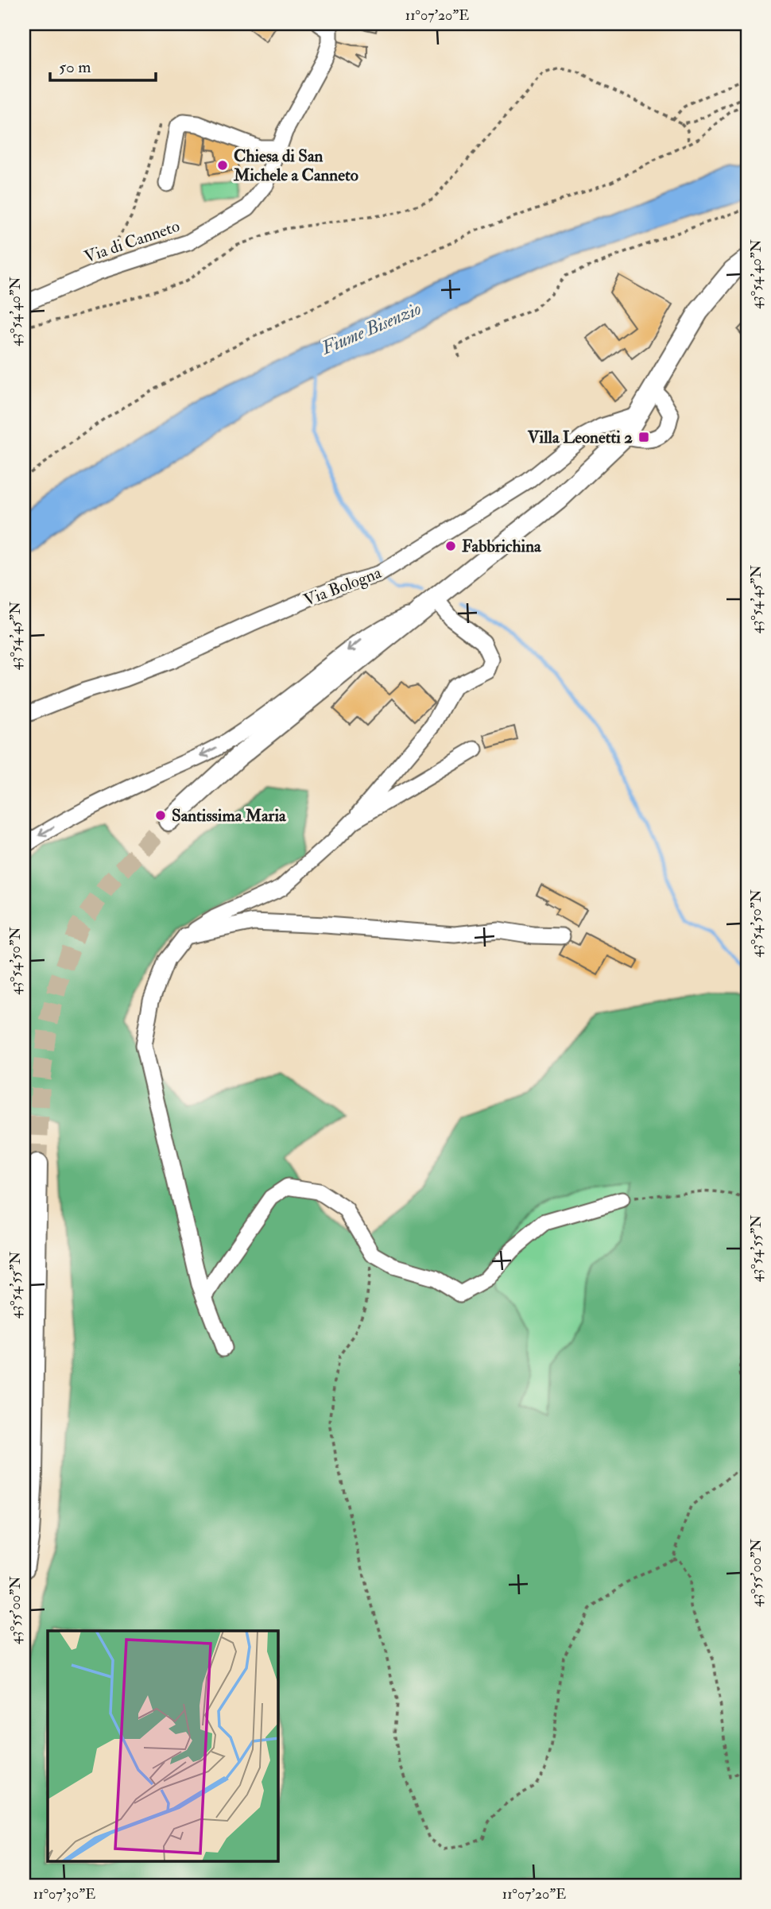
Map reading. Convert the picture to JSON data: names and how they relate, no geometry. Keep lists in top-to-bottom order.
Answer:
{
  "streets": {
    "street": ["Via di Canneto", "Via Bologna"]
  },
  "water": ["Fiume Bisenzio"],
  "places": {
    "other": ["Chiesa di San Michele a Canneto", "Fabbrichina", "Santissima Maria"],
    "transit": ["Villa Leonetti 2"]
  },
  "scale_bar": "50 m",
  "coordinates": [
    "11°07'20\"E",
    "43°54'40\"N",
    "43°54'45\"N",
    "43°54'50\"N",
    "43°54'55\"N",
    "43°55'00\"N",
    "11°07'30\"E"
  ]
}
